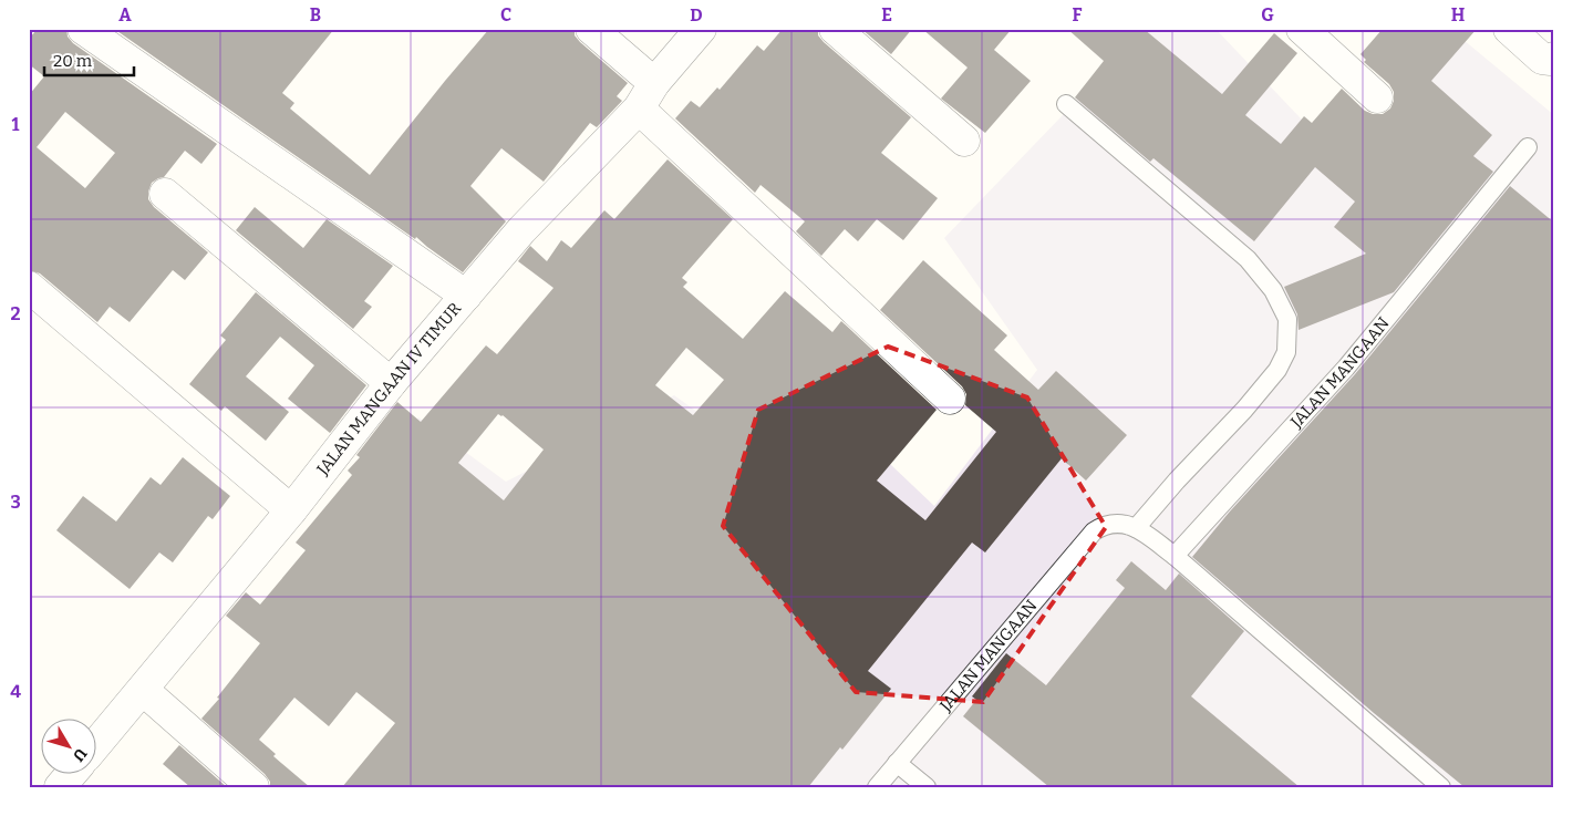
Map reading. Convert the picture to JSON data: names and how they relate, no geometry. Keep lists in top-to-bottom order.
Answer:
{
  "streets": {
    "street": ["JALAN MANGAAN IV TIMUR"],
    "lane": ["JALAN MANGAAN"]
  },
  "scale_bar": "20 m",
  "north": "bottom right",
  "grid": {
    "columns": [
      "A",
      "B",
      "C",
      "D",
      "E",
      "F",
      "G",
      "H"
    ],
    "rows": [
      "1",
      "2",
      "3",
      "4"
    ]
  }
}
